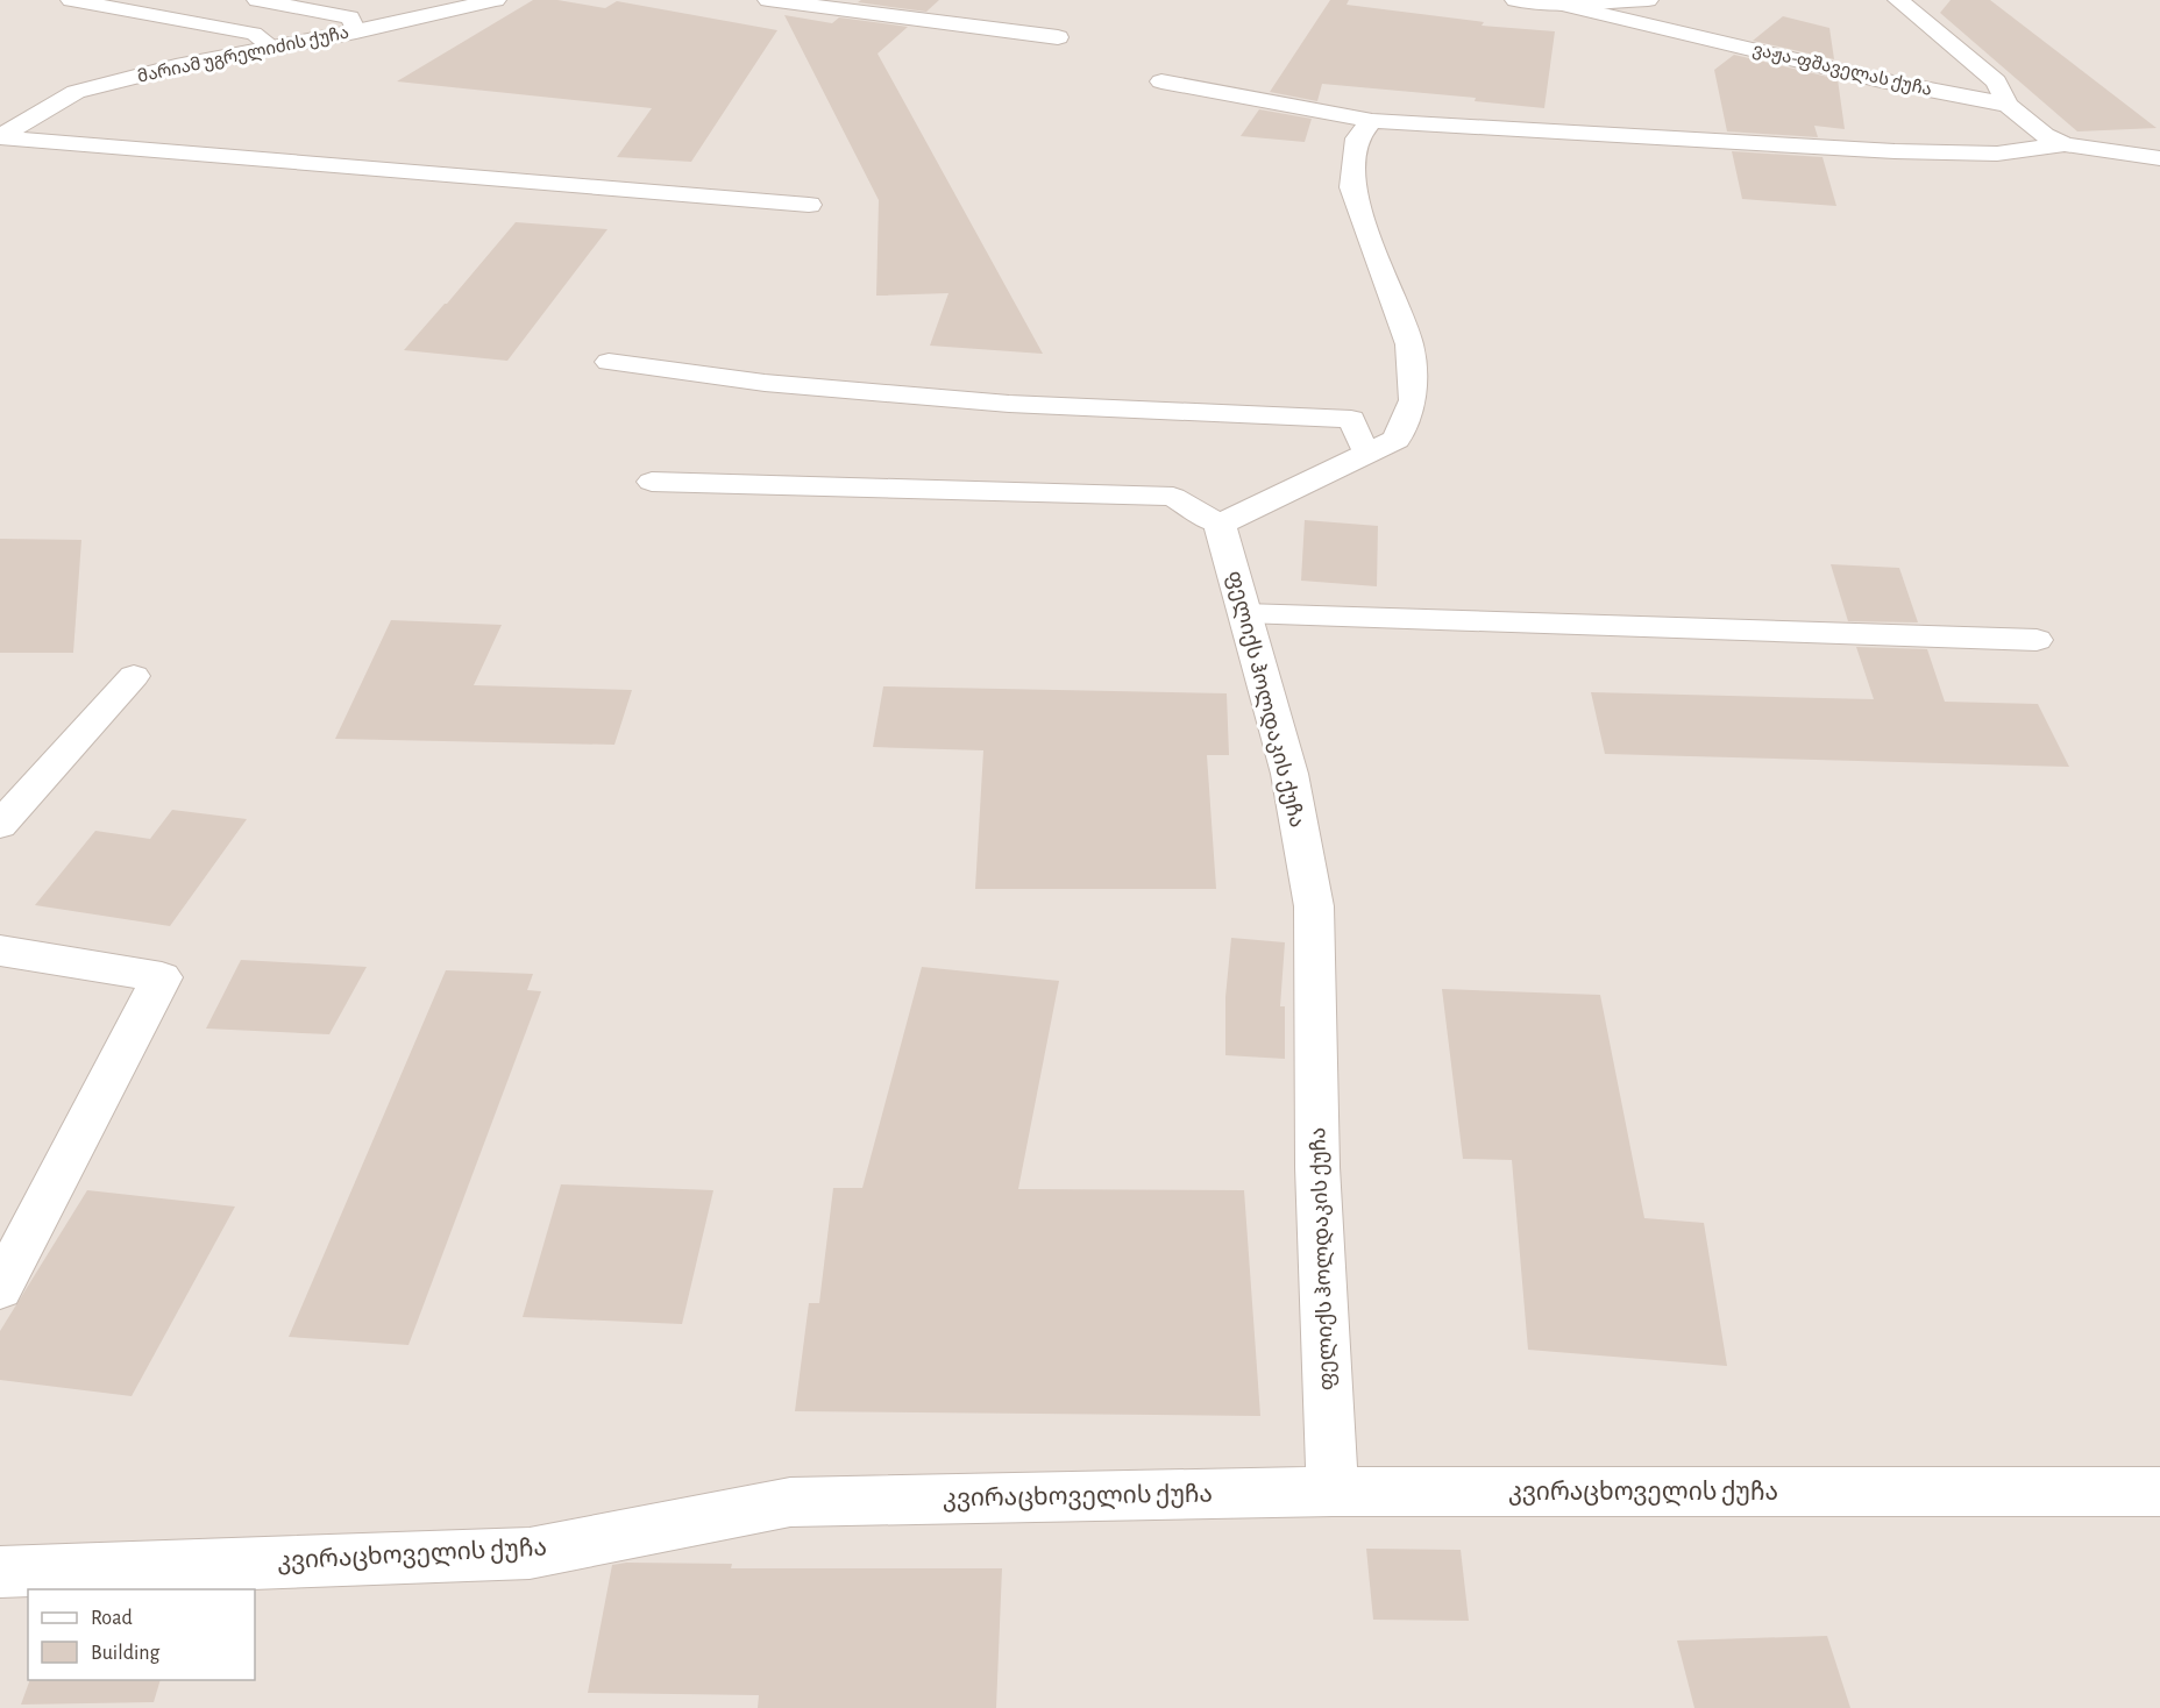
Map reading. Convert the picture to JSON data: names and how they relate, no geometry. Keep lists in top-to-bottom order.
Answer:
{
  "streets": {
    "street": [
      "მარიამ უგრელიძის ქუჩა",
      "ვაჟა-ფშაველას ქუჩა",
      "ფელიქს ჰოლდაკის ქუჩა",
      "კვირაცხოველის ქუჩა"
    ]
  },
  "crossings": [
    ["ფელიქს ჰოლდაკის ქუჩა", "კვირაცხოველის ქუჩა"]
  ],
  "legend": ["Road", "Building"]
}
